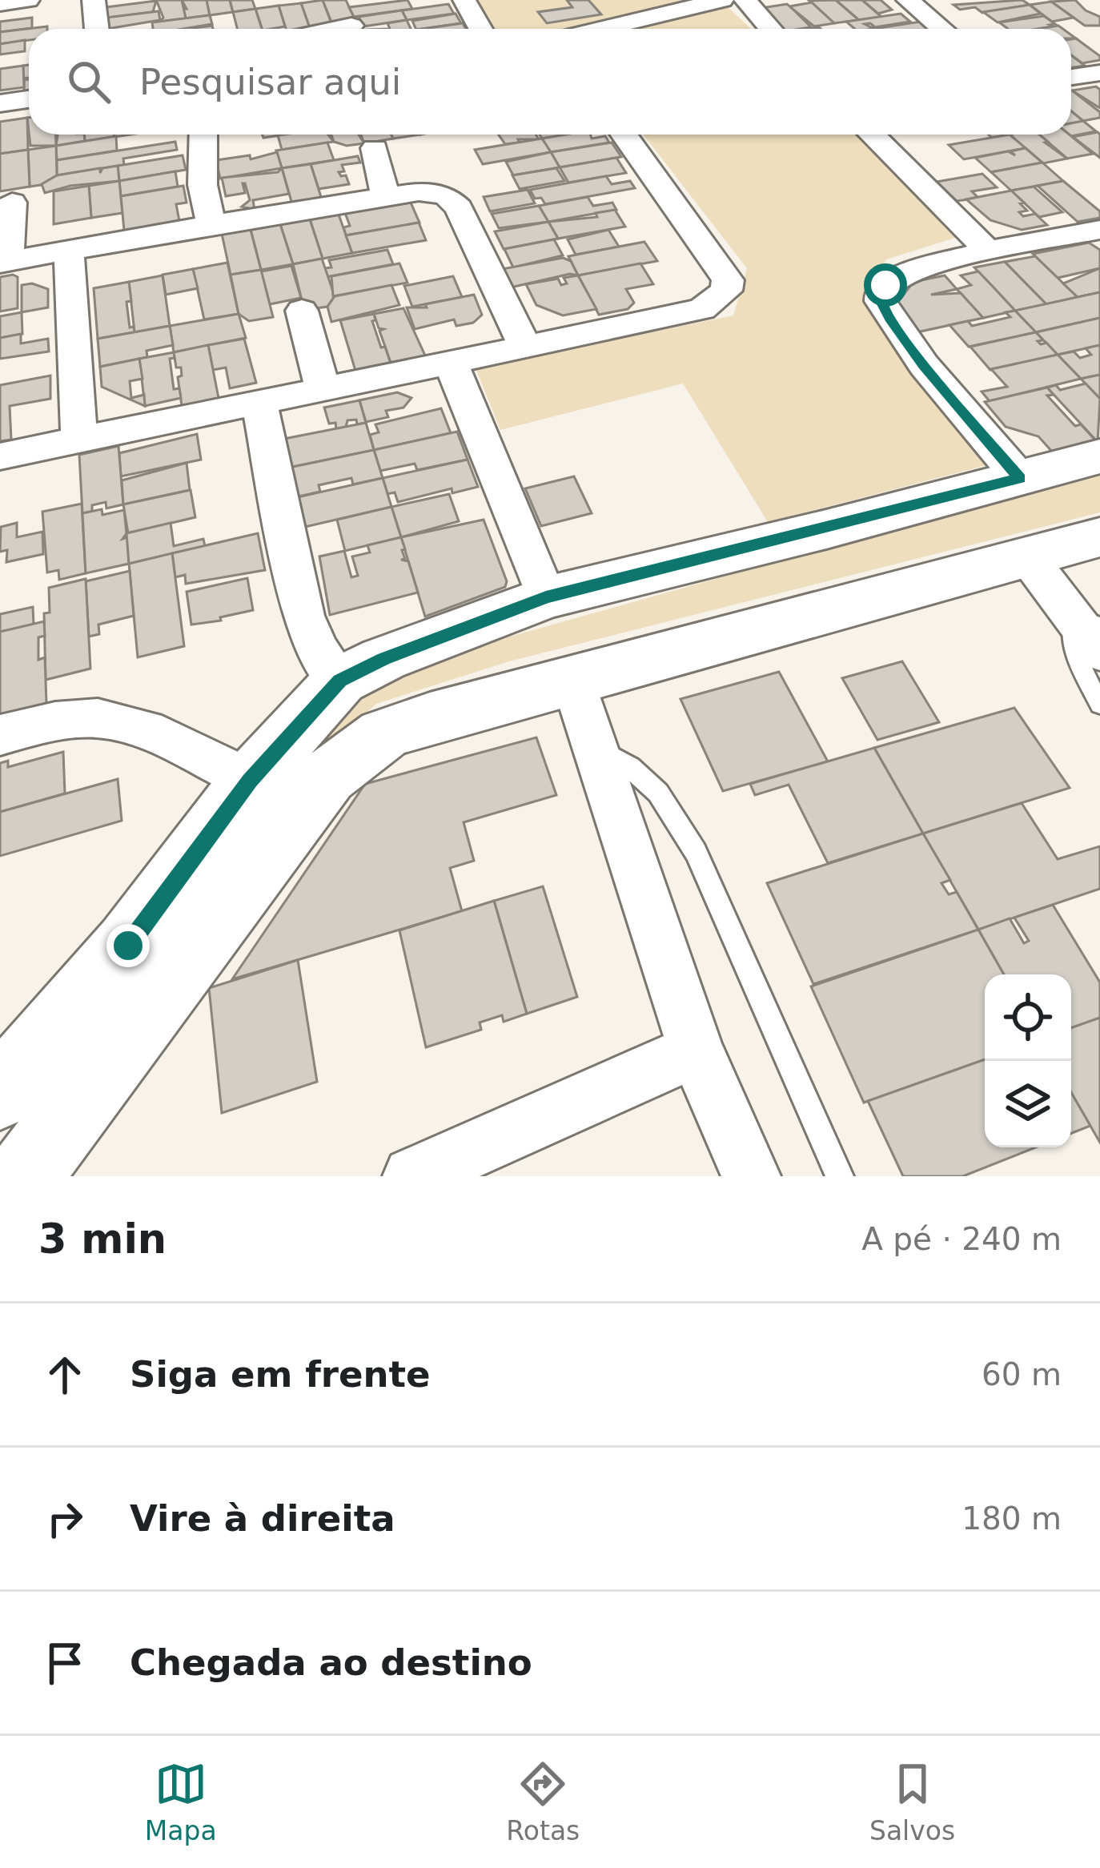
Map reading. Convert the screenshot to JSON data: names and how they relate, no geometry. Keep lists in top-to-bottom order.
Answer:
{
  "page": {
    "search": "Pesquisar aqui",
    "heading": ["3 min", "A pé · 240 m"],
    "list": [
      ["Siga em frente", "60 m"],
      ["Vire à direita", "180 m"],
      "Chegada ao destino"
    ],
    "nav": ["Mapa", "Rotas", "Salvos"]
  }
}
